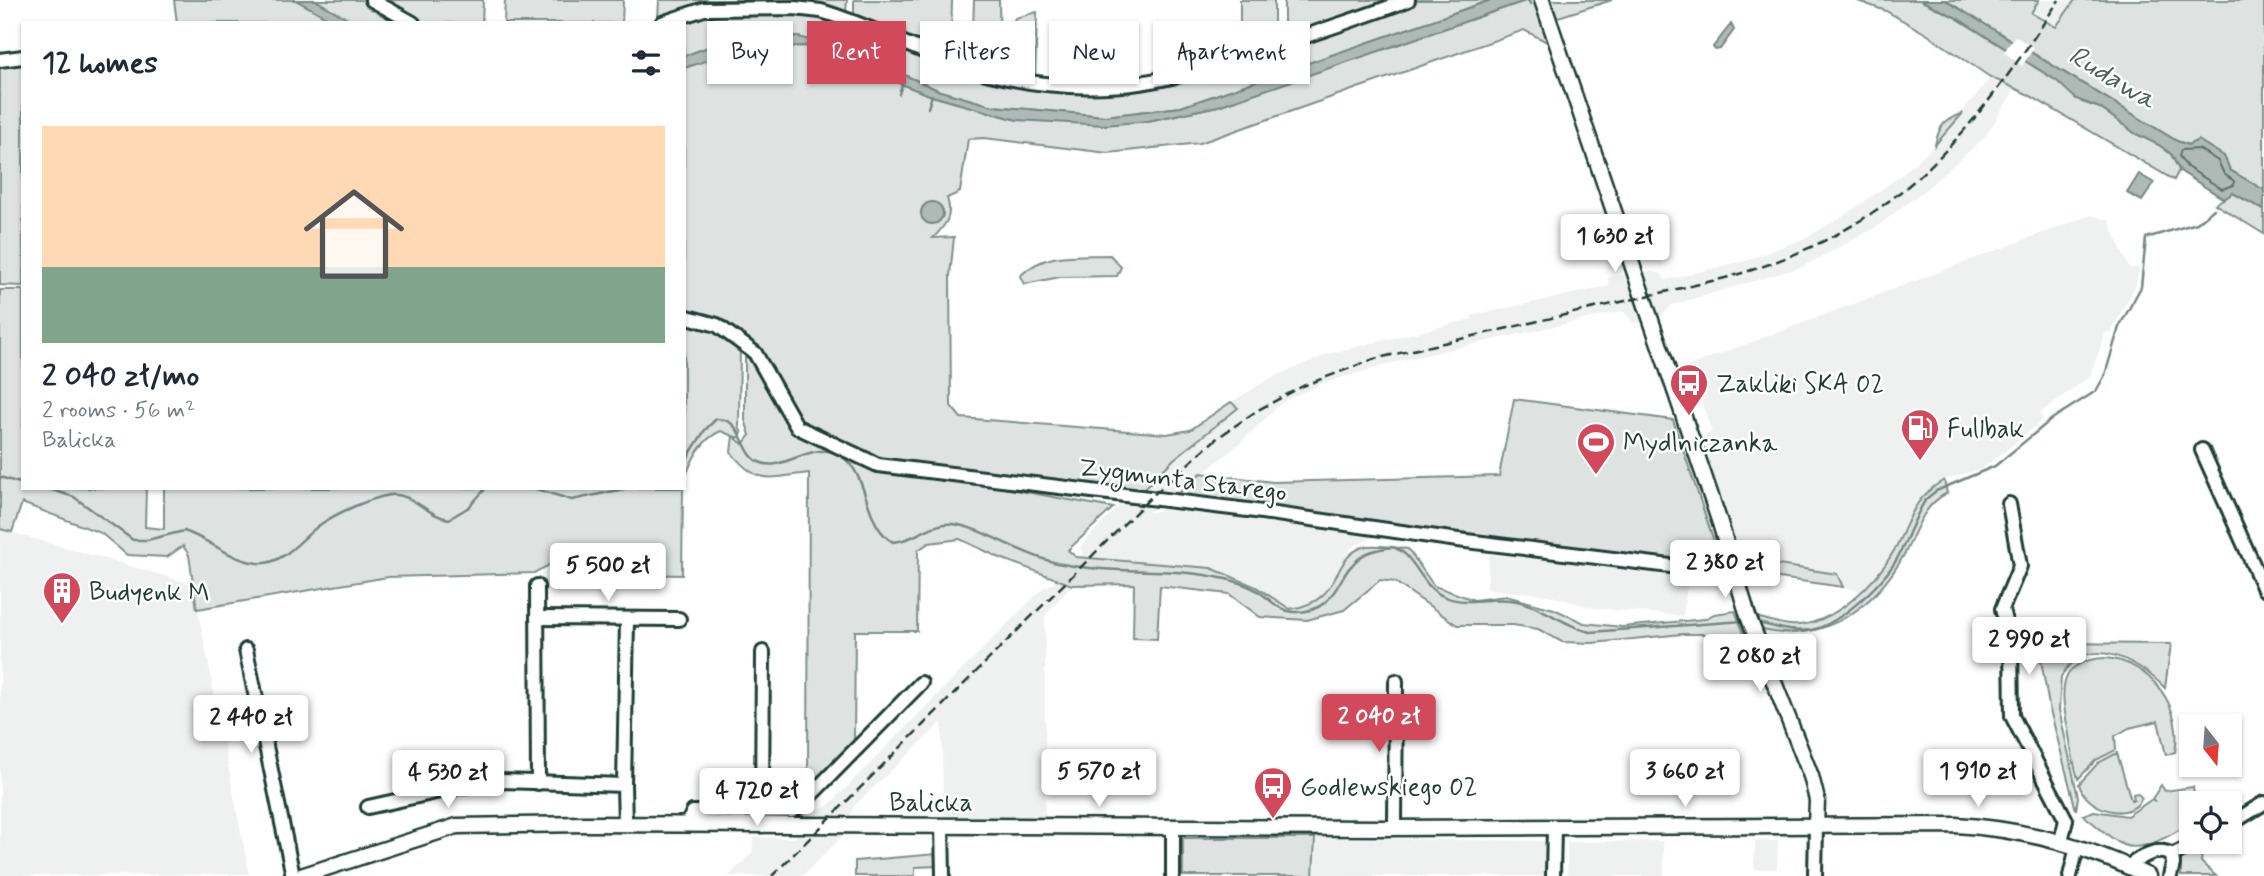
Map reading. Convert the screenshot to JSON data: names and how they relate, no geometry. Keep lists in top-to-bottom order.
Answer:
{
  "streets": {
    "street": ["Zygmunta Starego", "Balicka"]
  },
  "water": ["Rudawa"],
  "places": {
    "bus stop": ["Zakliki SKA 02", "Godlewskiego 02"],
    "fuel station": ["Fullbak"],
    "sports": ["Mydlniczanka"],
    "building": ["Budyenk M"]
  },
  "north": "bottom",
  "page": {
    "chip": [
      "Buy",
      "Rent",
      "Filters",
      "New",
      "Apartment"
    ],
    "heading": "12 homes",
    "list": [
      {
        "name": "2 040 zł/mo",
        "note": "2 rooms · 56 m² · Balicka"
      }
    ],
    "price": [
      "1 630 zł",
      "2 380 zł",
      "5 500 zł",
      "2 990 zł",
      "2 080 zł",
      "2 040 zł",
      "2 440 zł",
      "5 570 zł",
      "3 660 zł",
      "1 910 zł",
      "4 530 zł",
      "4 720 zł"
    ]
  }
}
